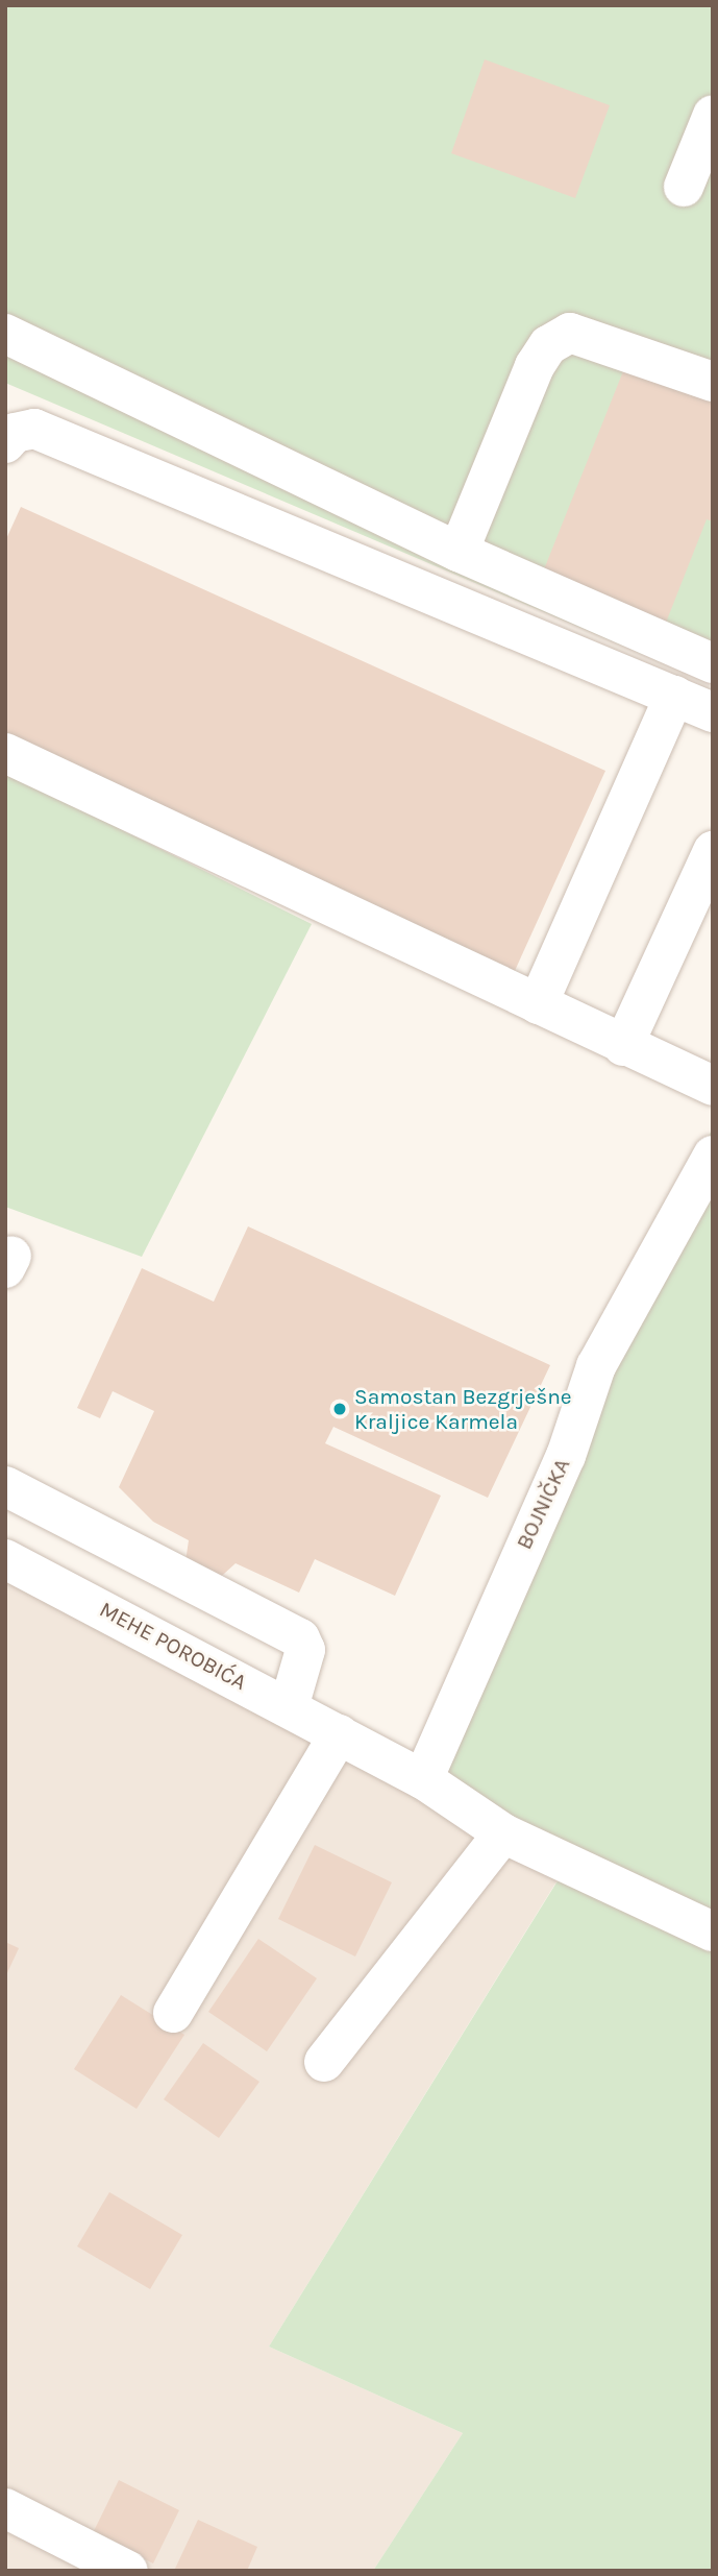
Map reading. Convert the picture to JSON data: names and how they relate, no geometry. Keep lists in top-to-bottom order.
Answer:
{
  "streets": {
    "street": ["BOJNIČKA", "MEHE POROBIĆA"]
  },
  "crossings": [
    ["BOJNIČKA", "MEHE POROBIĆA"]
  ],
  "places": ["Samostan Bezgrješne Kraljice Karmela"]
}
